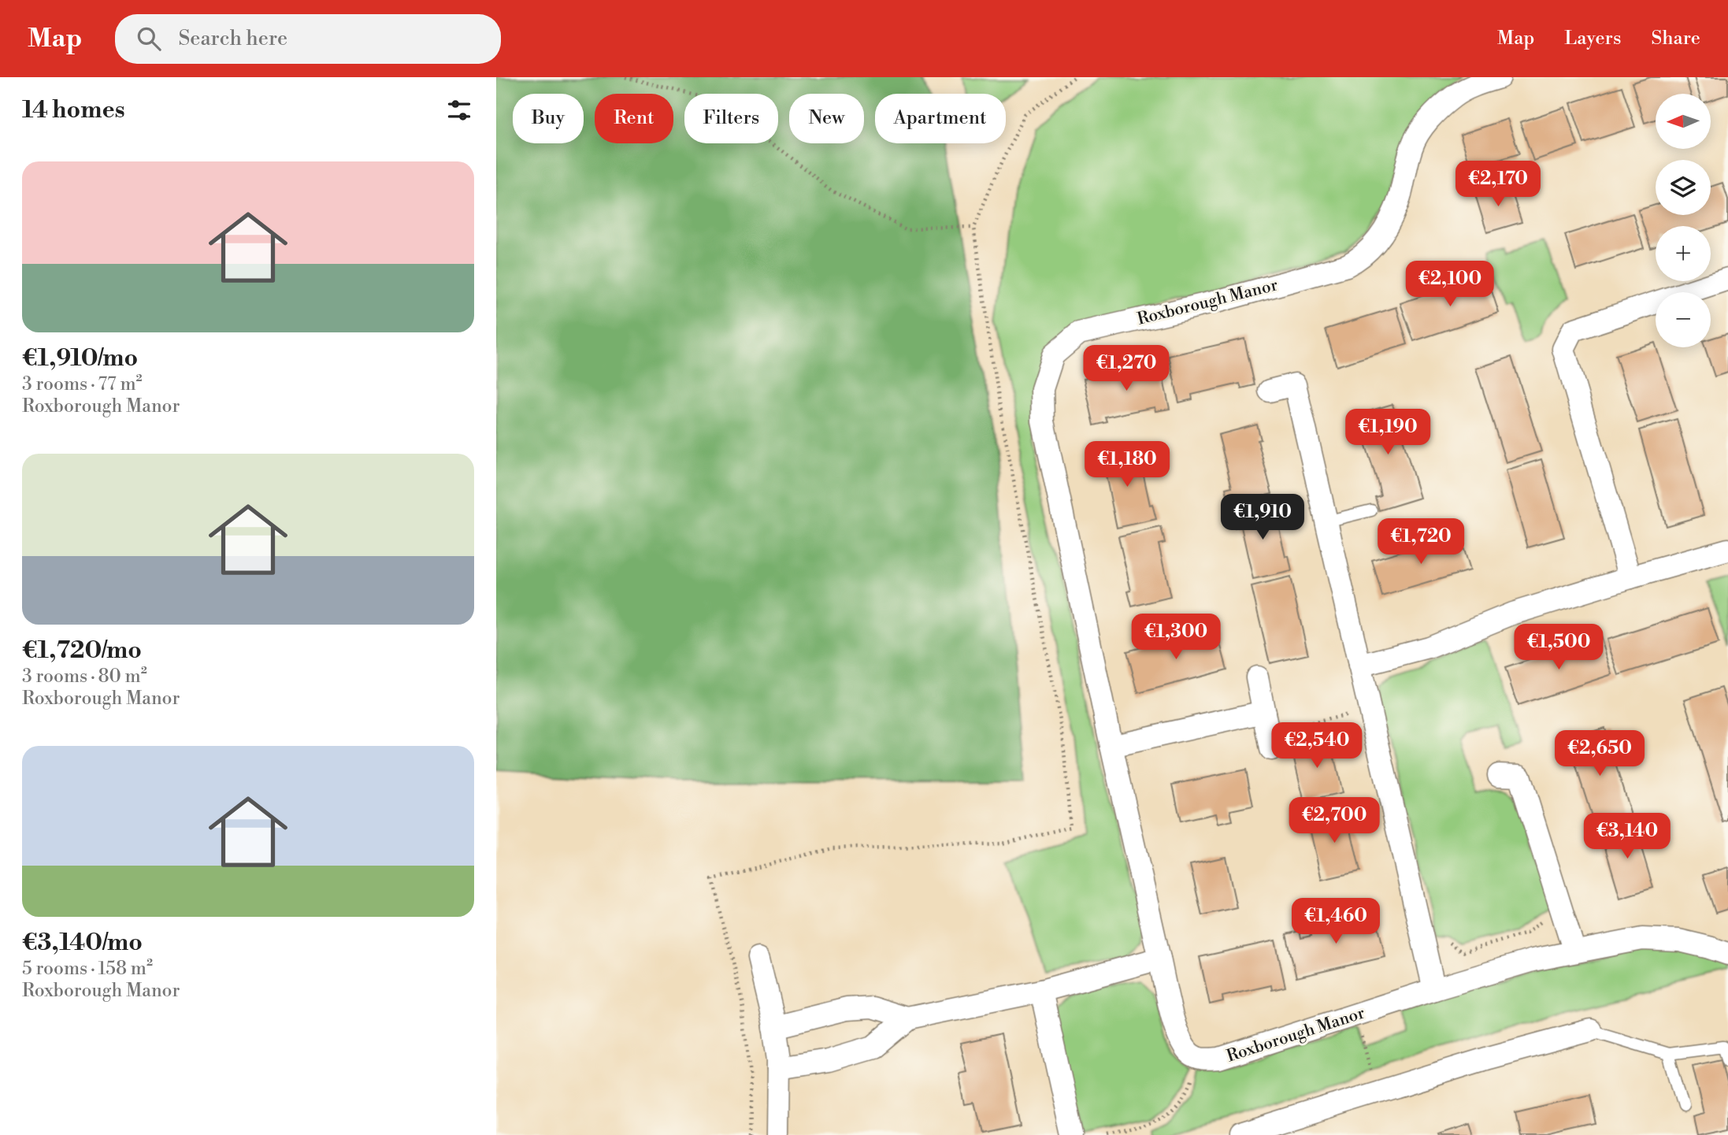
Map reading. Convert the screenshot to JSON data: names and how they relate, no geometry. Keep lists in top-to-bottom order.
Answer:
{
  "streets": {
    "street": ["Roxborough Manor"]
  },
  "north": "left",
  "page": {
    "header": "Map",
    "search": "Search here",
    "nav": ["Map", "Layers", "Share"],
    "heading": "14 homes",
    "map_buttons": ["+", "−"],
    "chip": [
      "Buy",
      "Rent",
      "Filters",
      "New",
      "Apartment"
    ],
    "list": [
      {
        "name": "€1,910/mo",
        "note": "3 rooms · 77 m² · Roxborough Manor"
      },
      {
        "name": "€1,720/mo",
        "note": "3 rooms · 80 m² · Roxborough Manor"
      },
      {
        "name": "€3,140/mo",
        "note": "5 rooms · 158 m² · Roxborough Manor"
      }
    ],
    "price": [
      "€2,170",
      "€2,100",
      "€1,270",
      "€1,190",
      "€1,180",
      "€1,910",
      "€1,720",
      "€1,300",
      "€1,500",
      "€2,540",
      "€2,650",
      "€2,700",
      "€3,140",
      "€1,460"
    ]
  }
}
